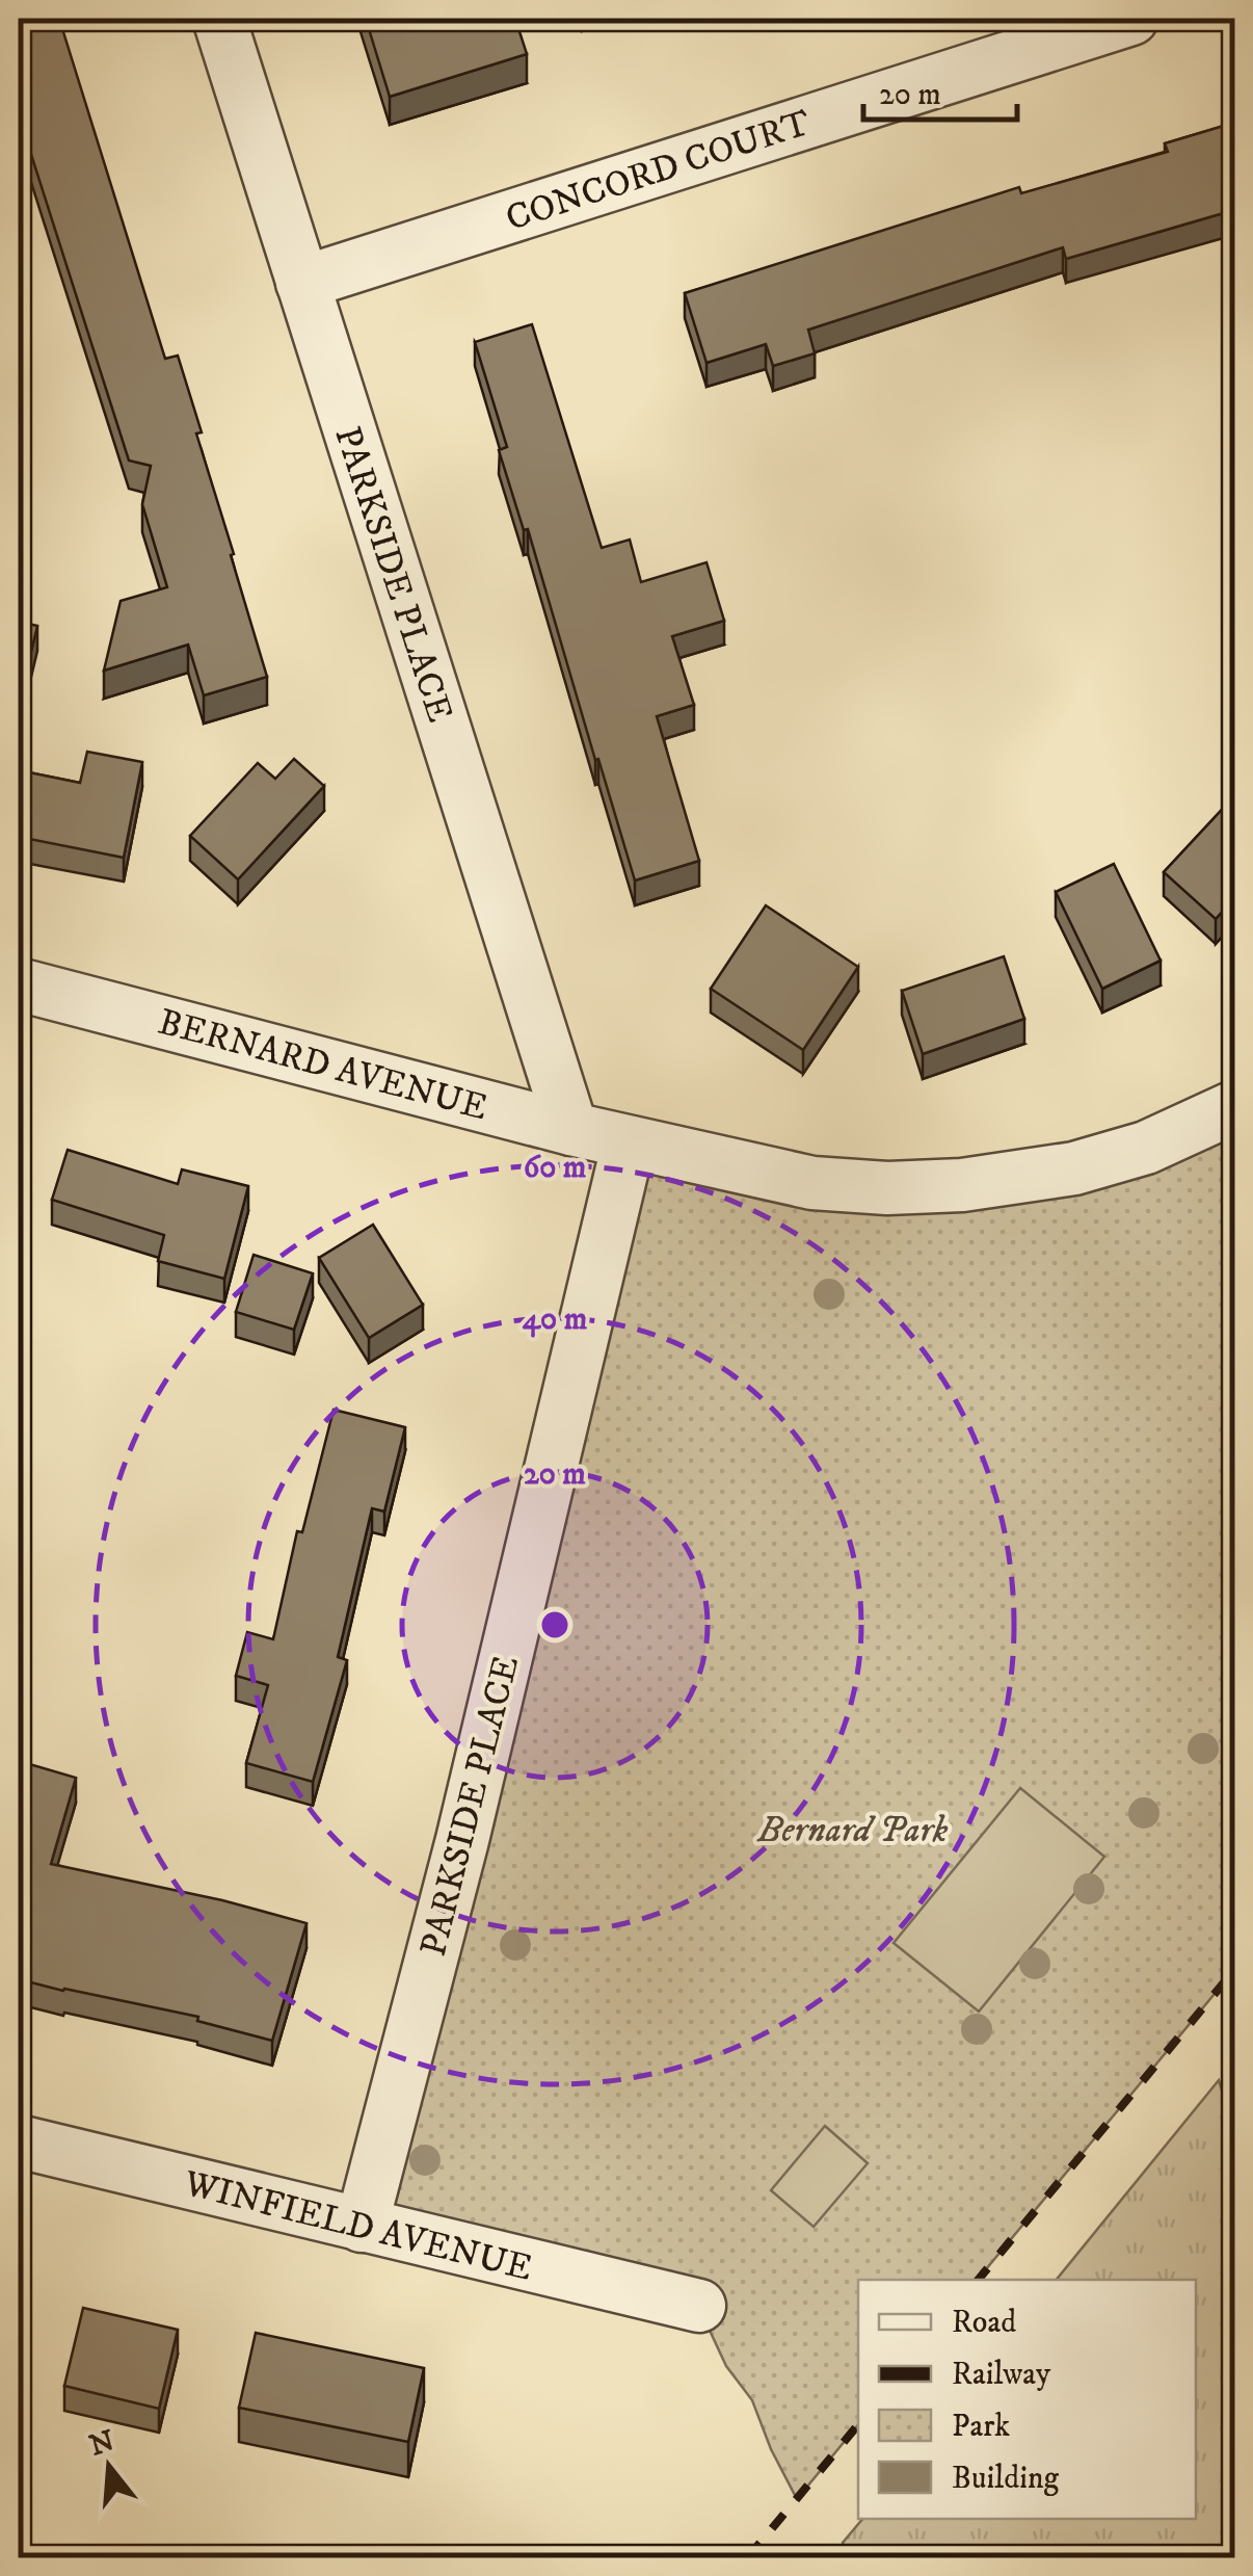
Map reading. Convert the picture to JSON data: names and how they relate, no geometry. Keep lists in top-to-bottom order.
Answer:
{
  "streets": {
    "street": [
      "CONCORD COURT",
      "PARKSIDE PLACE",
      "BERNARD AVENUE",
      "WINFIELD AVENUE"
    ]
  },
  "crossings": [
    ["CONCORD COURT", "PARKSIDE PLACE"],
    ["PARKSIDE PLACE", "BERNARD AVENUE"],
    ["PARKSIDE PLACE", "WINFIELD AVENUE"]
  ],
  "parks": ["Bernard Park"],
  "legend": [
    "Road",
    "Railway",
    "Park",
    "Building"
  ],
  "scale_bar": "20 m",
  "north": "top",
  "rings": ["60 m", "40 m", "20 m"]
}
